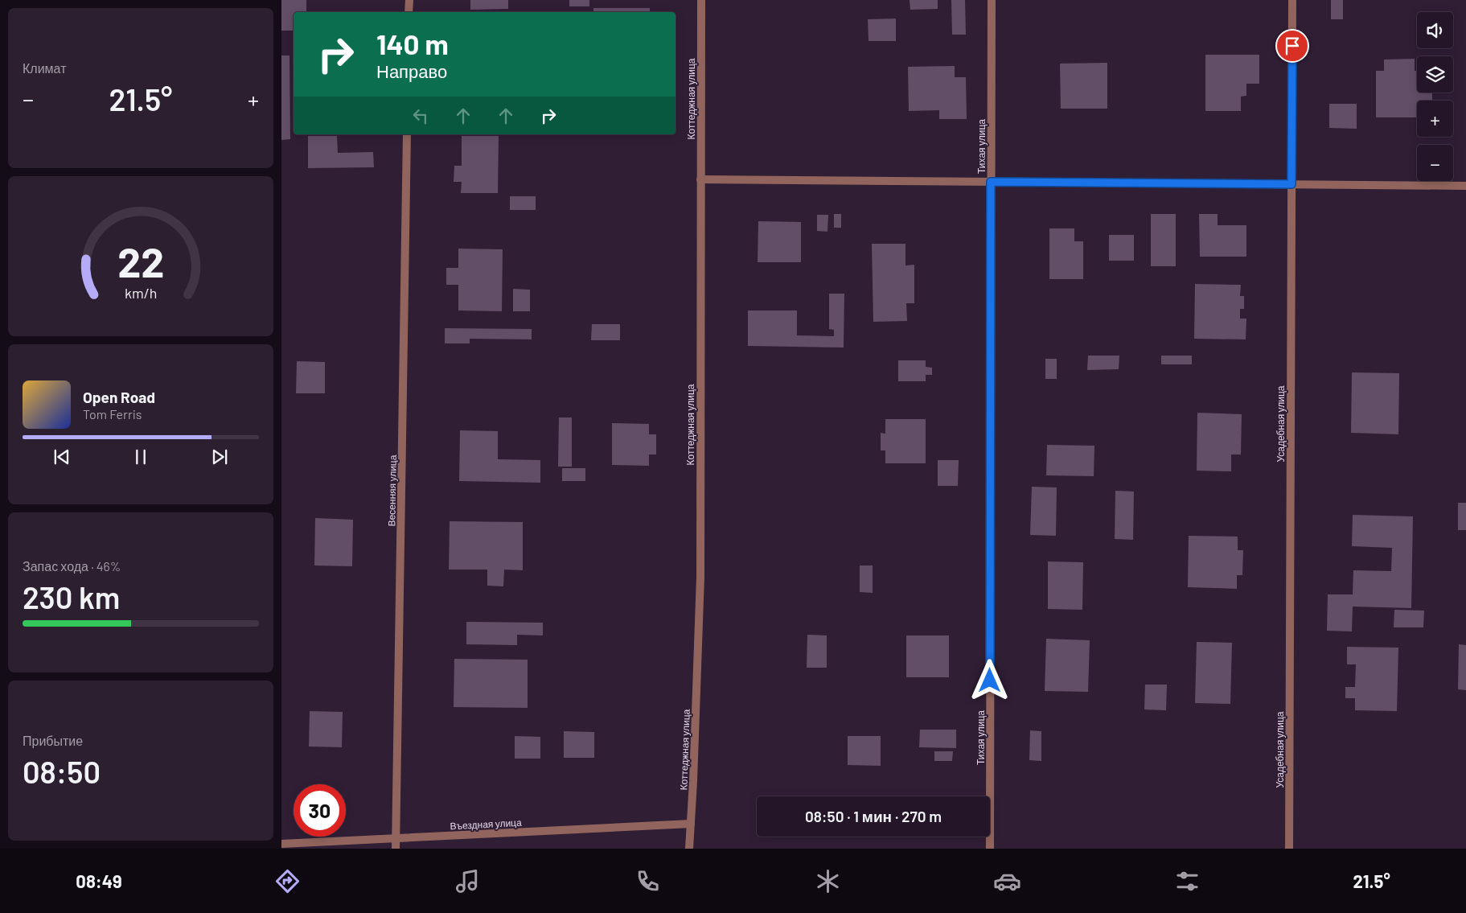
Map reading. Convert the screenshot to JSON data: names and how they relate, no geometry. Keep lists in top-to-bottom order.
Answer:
{
  "streets": {
    "street": [
      "Коттеджная улица",
      "Тихая улица",
      "Усадебная улица",
      "Весенняя улица",
      "Въездная улица"
    ]
  },
  "crossings": [
    ["Коттеджная улица", "Въездная улица"],
    ["Весенняя улица", "Въездная улица"]
  ],
  "page": {
    "tile": [
      "Климат",
      ["Запас хода · 46%", "230 km"],
      ["Прибытие", "08:50"]
    ],
    "map_buttons": ["+", "−"],
    "turn": ["140 m", "Направо"],
    "heat": ["−", "21.5°", "+"],
    "song": ["Open Road", "Tom Ferris"],
    "limit": "30",
    "trip": "08:50 · 1 мин · 270 m",
    "tabs": ["08:49", "21.5°"],
    "gauge": ["22", "km/h"]
  }
}
